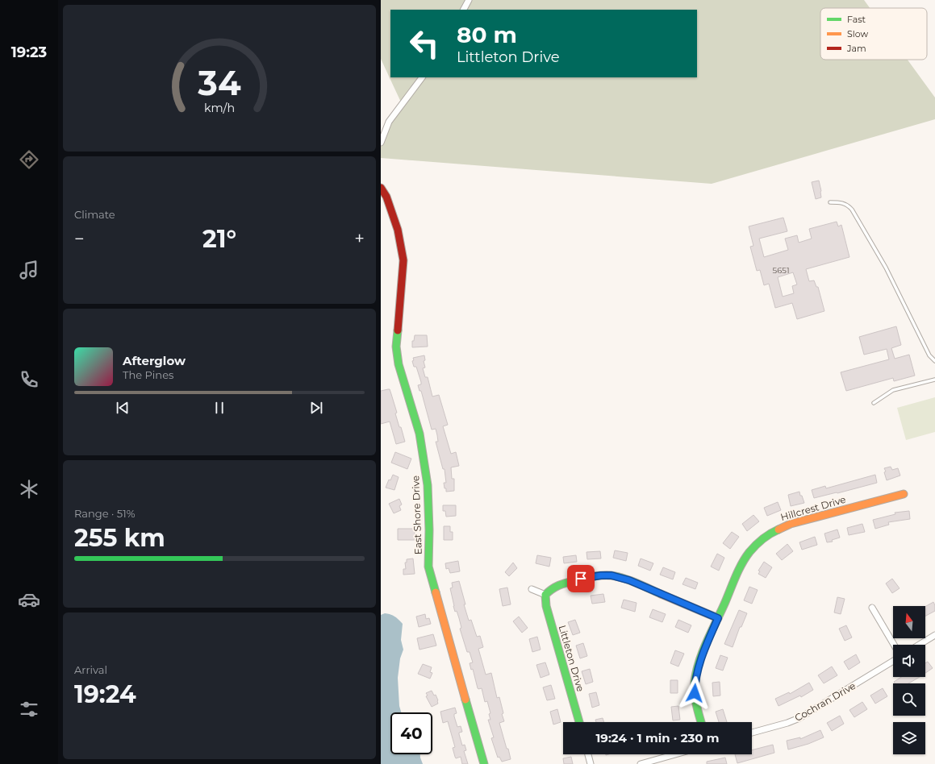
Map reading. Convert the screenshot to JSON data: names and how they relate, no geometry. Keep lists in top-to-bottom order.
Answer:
{
  "streets": {
    "street": [
      "Hillcrest Drive",
      "East Shore Drive",
      "Littleton Drive",
      "Cochran Drive"
    ]
  },
  "house_numbers": ["5651"],
  "legend": ["Fast", "Slow", "Jam"],
  "north": "top",
  "page": {
    "tabs": "19:23",
    "turn": ["80 m", "Littleton Drive"],
    "tile": [
      "Climate",
      ["Range · 51%", "255 km"],
      ["Arrival", "19:24"]
    ],
    "heat": ["−", "21°", "+"],
    "song": ["Afterglow", "The Pines"],
    "limit": "40",
    "trip": "19:24 · 1 min · 230 m",
    "gauge": ["34", "km/h"]
  }
}
